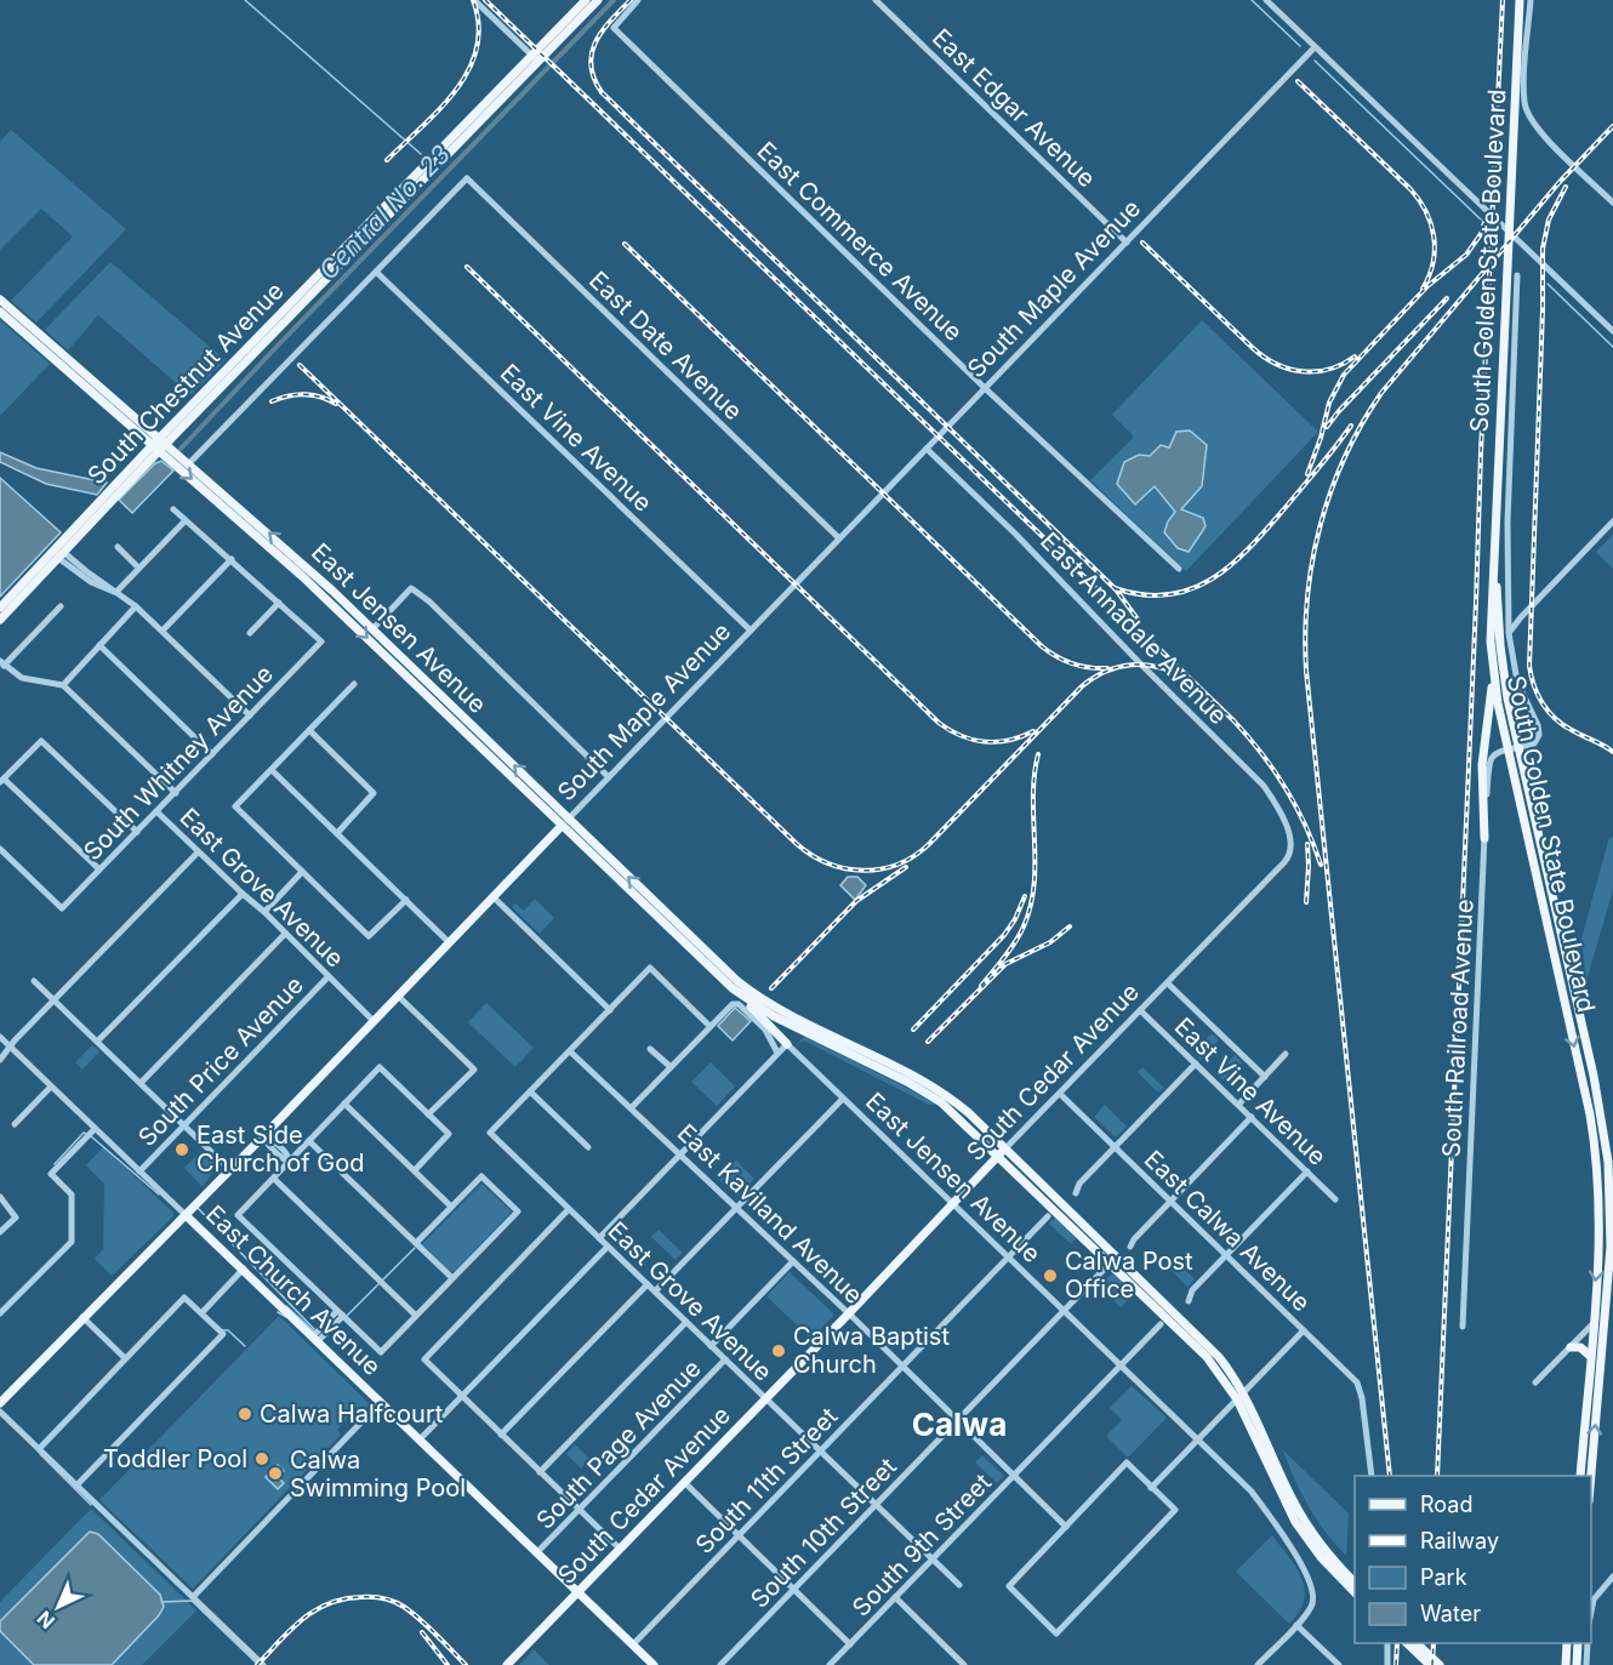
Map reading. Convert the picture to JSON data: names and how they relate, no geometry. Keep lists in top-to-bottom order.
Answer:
{
  "streets": {
    "main road": [
      "South Golden State Boulevard",
      "South Maple Avenue",
      "South Chestnut Avenue",
      "East Jensen Avenue",
      "South Cedar Avenue",
      "East Church Avenue"
    ],
    "street": [
      "East Edgar Avenue",
      "East Commerce Avenue",
      "East Date Avenue",
      "East Vine Avenue",
      "East Annadale Avenue",
      "South Whitney Avenue",
      "East Grove Avenue",
      "South Railroad Avenue",
      "South Price Avenue",
      "East Kaviland Avenue",
      "East Calwa Avenue",
      "South Page Avenue",
      "South 11th Street",
      "South 10th Street",
      "South 9th Street"
    ]
  },
  "crossings": [
    ["East Edgar Avenue", "South Maple Avenue"],
    ["East Commerce Avenue", "South Maple Avenue"],
    ["South Golden State Boulevard", "South Railroad Avenue"],
    ["South Maple Avenue", "East Date Avenue"],
    ["South Maple Avenue", "East Vine Avenue"],
    ["South Maple Avenue", "East Jensen Avenue"],
    ["South Maple Avenue", "East Annadale Avenue"],
    ["South Maple Avenue", "East Grove Avenue"],
    ["South Maple Avenue", "East Church Avenue"],
    ["East Date Avenue", "East Vine Avenue"],
    ["South Chestnut Avenue", "East Jensen Avenue"],
    ["East Vine Avenue", "South Cedar Avenue"],
    ["East Jensen Avenue", "South Cedar Avenue"],
    ["East Jensen Avenue", "South 11th Street"],
    ["East Jensen Avenue", "South 10th Street"],
    ["East Jensen Avenue", "South 9th Street"],
    ["East Annadale Avenue", "South Cedar Avenue"],
    ["South Whitney Avenue", "East Grove Avenue"],
    ["East Grove Avenue", "South Price Avenue"],
    ["East Grove Avenue", "South Cedar Avenue"],
    ["East Grove Avenue", "South Page Avenue"],
    ["East Grove Avenue", "South 11th Street"],
    ["East Grove Avenue", "South 10th Street"],
    ["East Grove Avenue", "South 9th Street"],
    ["South Price Avenue", "East Church Avenue"],
    ["South Cedar Avenue", "East Kaviland Avenue"],
    ["South Cedar Avenue", "East Calwa Avenue"],
    ["South Cedar Avenue", "East Church Avenue"],
    ["East Kaviland Avenue", "South Page Avenue"],
    ["East Kaviland Avenue", "South 11th Street"],
    ["East Kaviland Avenue", "South 10th Street"],
    ["East Kaviland Avenue", "South 9th Street"],
    ["East Church Avenue", "South Page Avenue"],
    ["East Church Avenue", "South 11th Street"]
  ],
  "districts": ["Calwa"],
  "water": ["Central No. 23"],
  "places": [
    "East Side Church of God",
    "Calwa Post Office",
    "Calwa Baptist Church",
    "Calwa Halfcourt",
    "Toddler Pool",
    "Calwa Swimming Pool"
  ],
  "legend": [
    "Road",
    "Railway",
    "Park",
    "Water"
  ],
  "north": "bottom left"
}
